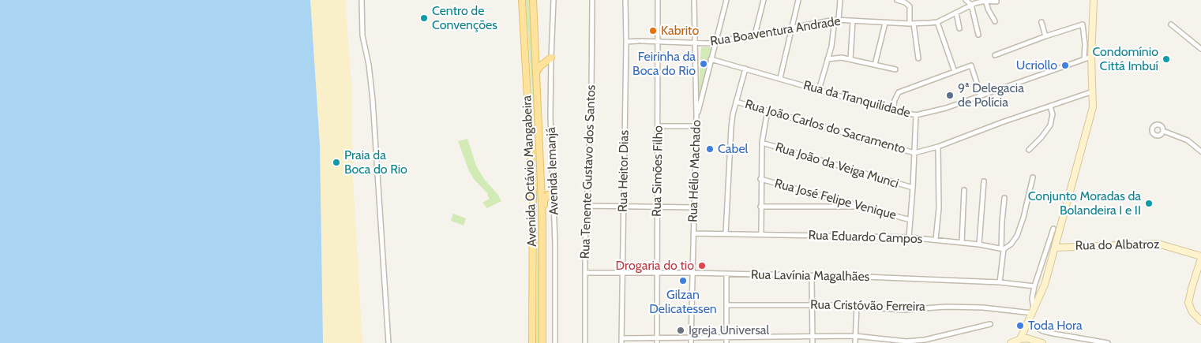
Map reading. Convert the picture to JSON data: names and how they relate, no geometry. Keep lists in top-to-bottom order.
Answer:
{
  "streets": {
    "main road": ["Avenida Octávio Mangabeira"],
    "street": [
      "Rua Boaventura Andrade",
      "Rua da Tranquilidade",
      "Rua João Carlos do Sacramento",
      "Rua João da Veiga Munci",
      "Avenida Iemanjá",
      "Rua Heitor Dias",
      "Rua Simões Filho",
      "Rua Hélio Machado",
      "Rua Tenente Gustavo dos Santos",
      "Rua José Felipe Venique",
      "Rua Eduardo Campos",
      "Rua do Albatroz",
      "Rua Lavínia Magalhães",
      "Rua Cristóvão Ferreira"
    ]
  },
  "crossings": [
    ["Rua Boaventura Andrade", "Rua Heitor Dias"],
    ["Rua Boaventura Andrade", "Rua Simões Filho"],
    ["Rua Boaventura Andrade", "Rua Hélio Machado"],
    ["Rua Heitor Dias", "Rua Lavínia Magalhães"],
    ["Rua Simões Filho", "Rua Lavínia Magalhães"],
    ["Rua Hélio Machado", "Rua Eduardo Campos"],
    ["Rua Hélio Machado", "Rua Lavínia Magalhães"],
    ["Rua Tenente Gustavo dos Santos", "Rua Lavínia Magalhães"]
  ],
  "places": [
    "Centro de Convenções",
    "Kabrito",
    "Condomínio Cittá Imbuí",
    "Feirinha da Boca do Rio",
    "Ucriollo",
    "9ª Delegacia de Polícia",
    "Cabel",
    "Praia da Boca do Rio",
    "Conjunto Moradas da Bolandeira I e II",
    "Drogaria do tio",
    "Gilzan Delicatessen",
    "Toda Hora",
    "Igreja Universal"
  ]
}
